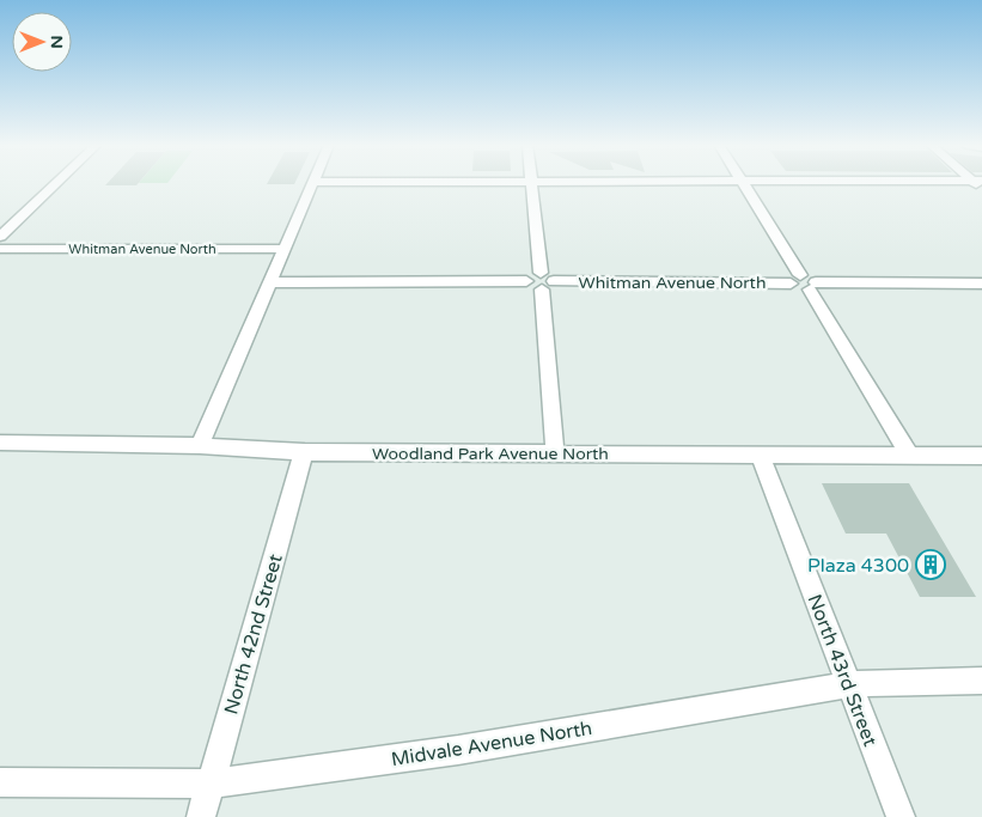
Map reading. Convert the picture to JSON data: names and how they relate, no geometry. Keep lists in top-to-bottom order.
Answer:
{
  "streets": {
    "street": [
      "Whitman Avenue North",
      "Woodland Park Avenue North",
      "North 42nd Street",
      "North 43rd Street",
      "Midvale Avenue North"
    ]
  },
  "crossings": [
    ["Woodland Park Avenue North", "North 42nd Street"],
    ["Woodland Park Avenue North", "North 43rd Street"],
    ["North 42nd Street", "Midvale Avenue North"],
    ["North 43rd Street", "Midvale Avenue North"]
  ],
  "places": {
    "building": ["Plaza 4300"]
  },
  "north": "right"
}
